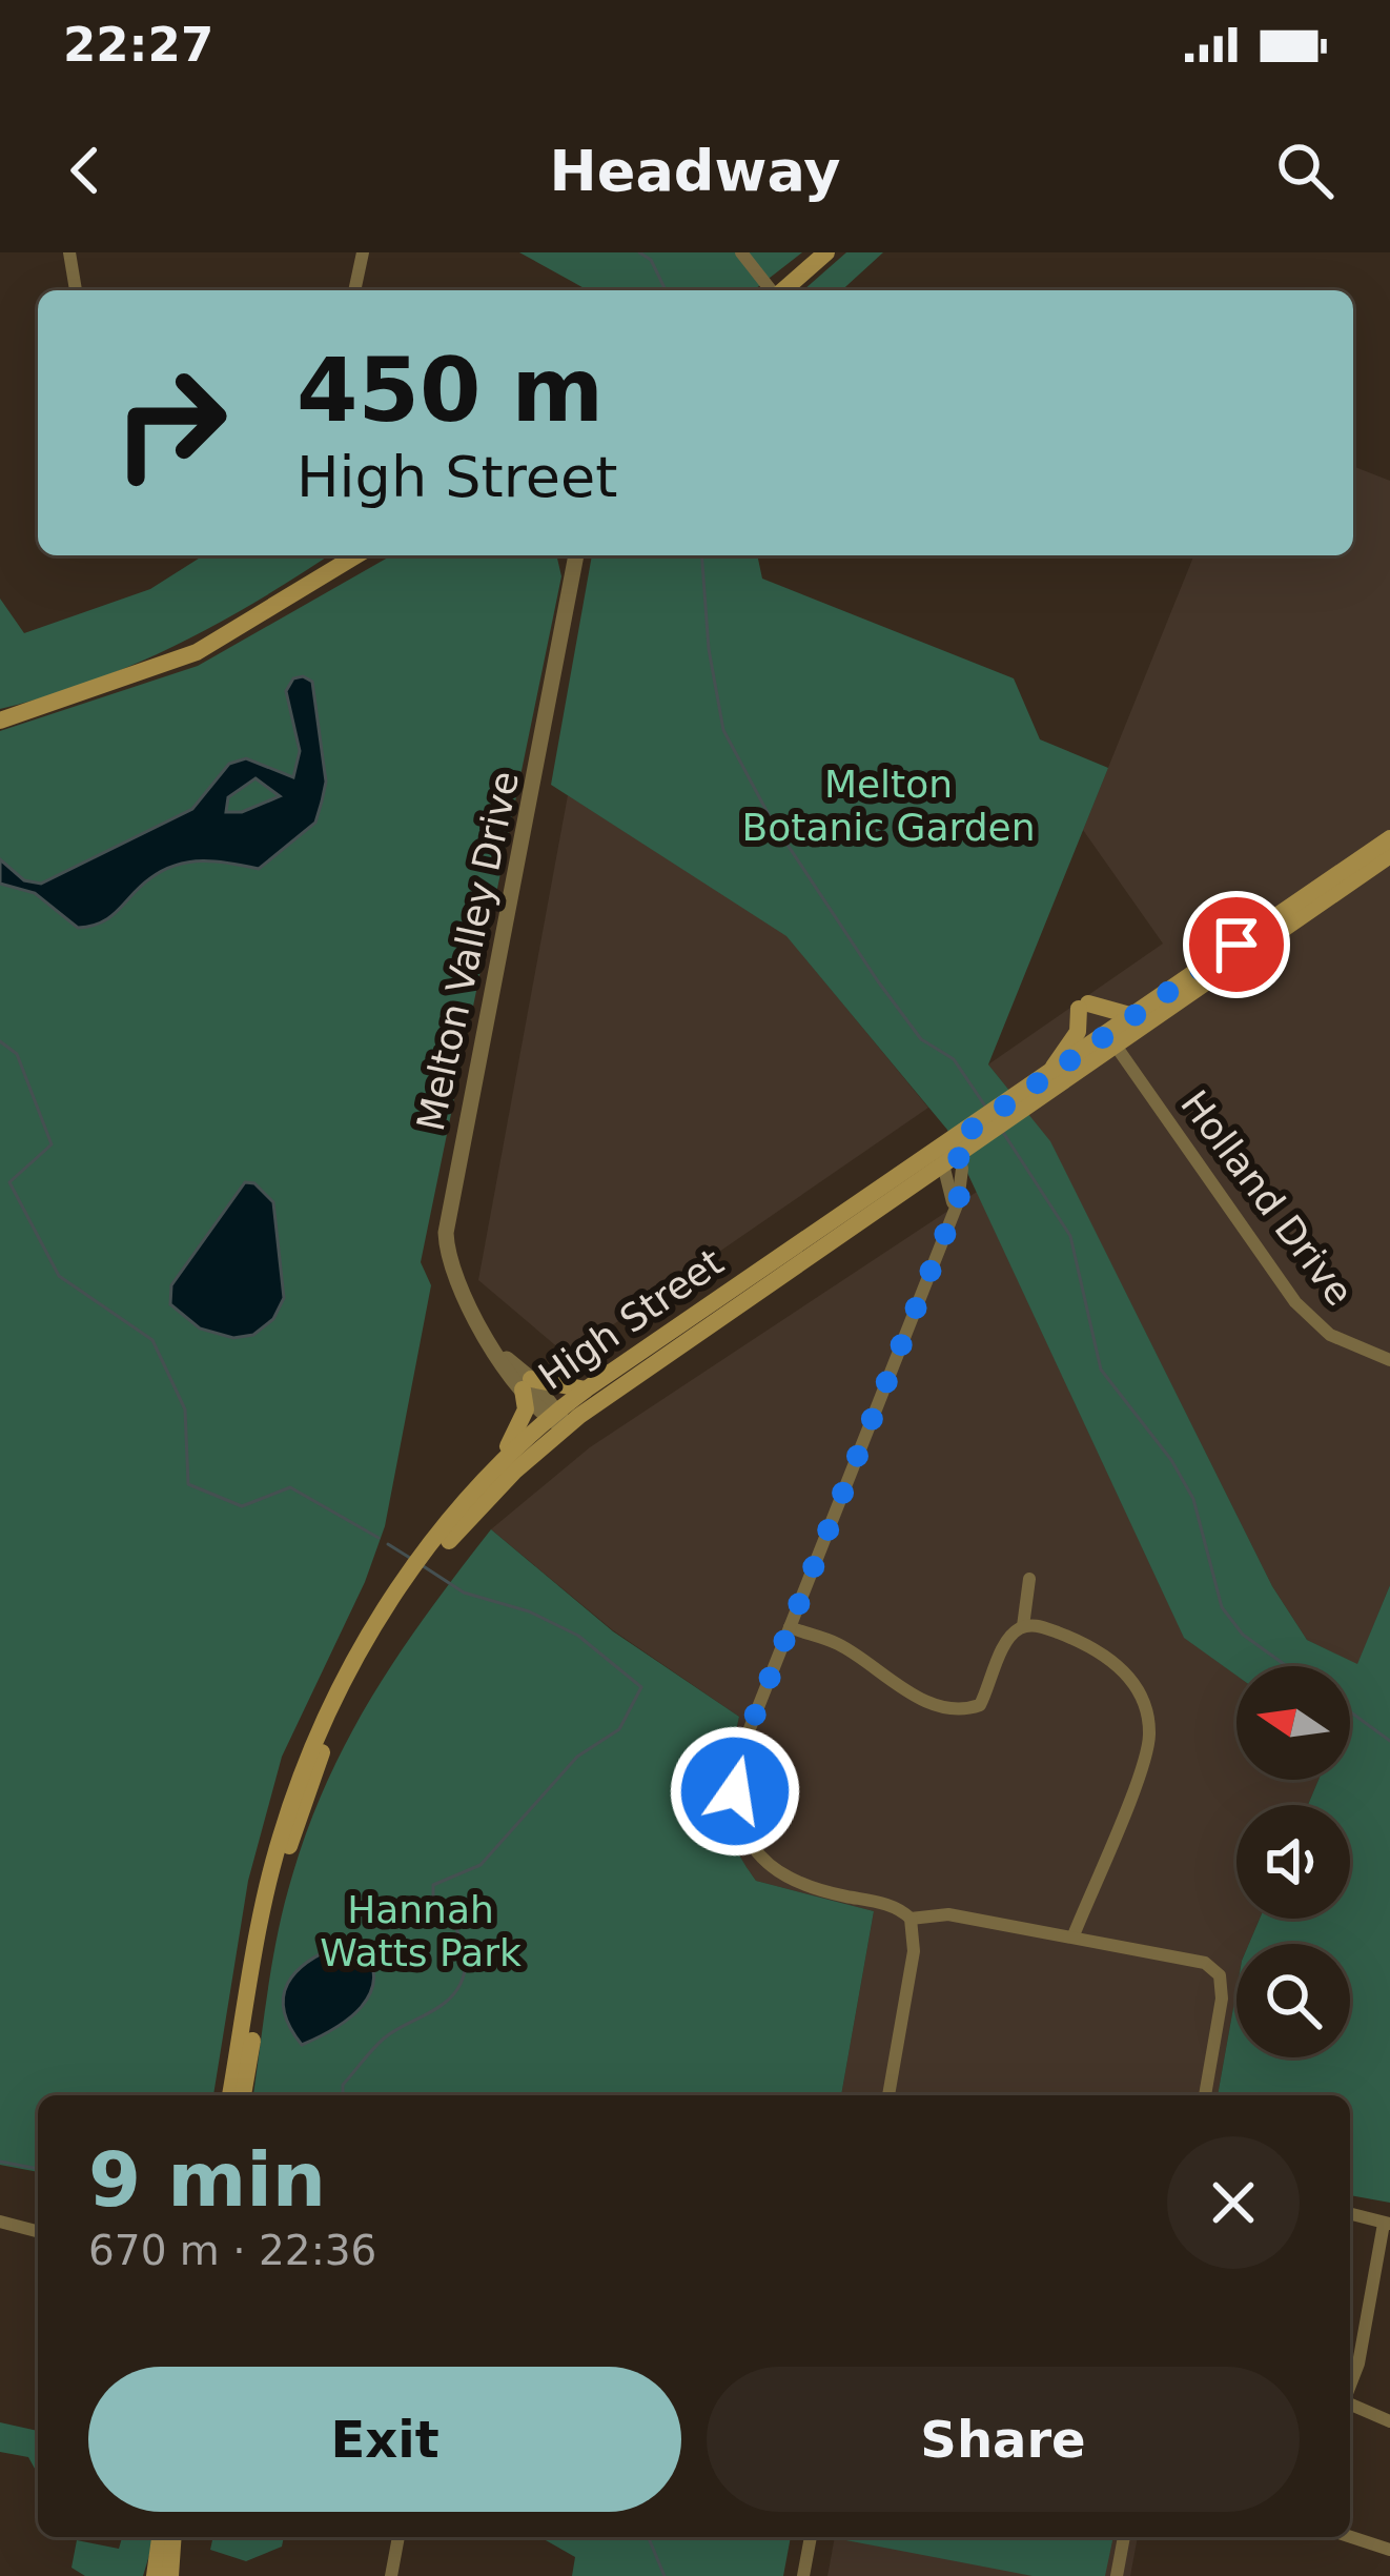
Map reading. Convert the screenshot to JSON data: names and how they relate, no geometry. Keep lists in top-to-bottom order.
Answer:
{
  "streets": {
    "main road": ["High Street"],
    "street": ["Melton Valley Drive", "Holland Drive"]
  },
  "crossings": [
    ["Melton Valley Drive", "High Street"],
    ["Holland Drive", "High Street"]
  ],
  "parks": ["Melton Botanic Garden", "Hannah Watts Park"],
  "north": "left",
  "page": {
    "status": "22:27",
    "header": "Headway",
    "turn": ["450 m", "High Street"],
    "heading": ["9 min", "670 m · 22:36"],
    "buttons": ["Exit", "Share"]
  }
}
